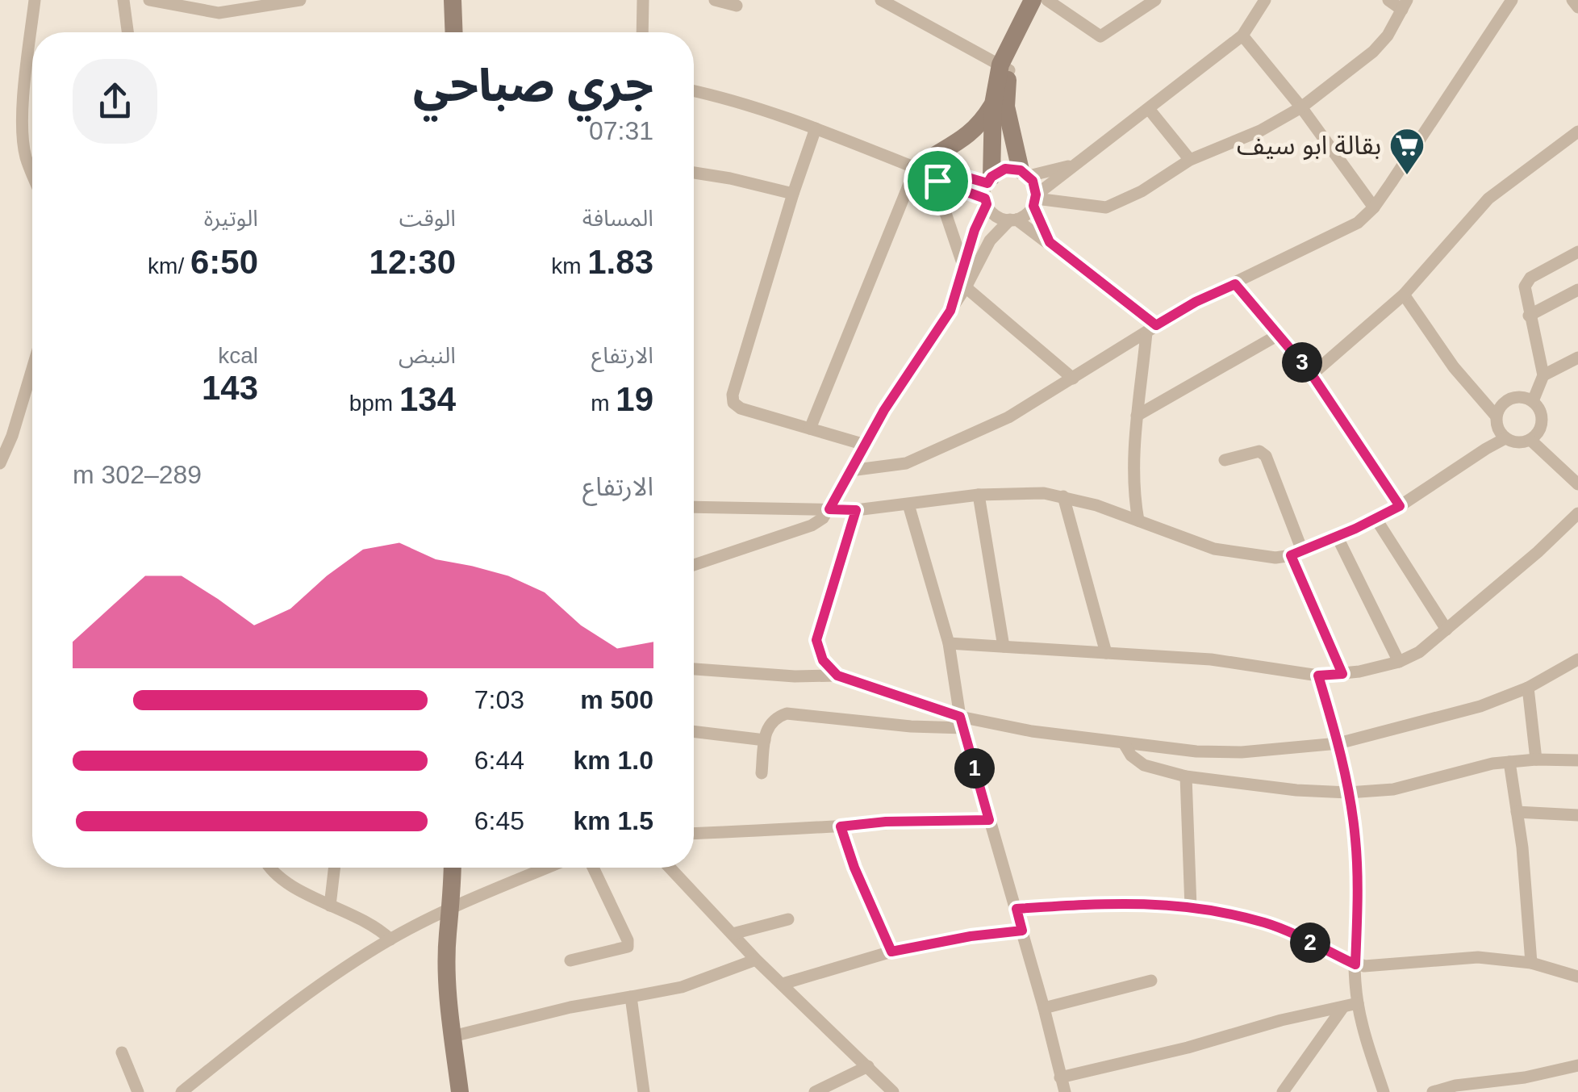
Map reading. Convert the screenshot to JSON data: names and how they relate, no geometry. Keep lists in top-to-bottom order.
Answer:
{
  "places": {
    "supermarket": ["بقالة ابو سيف"]
  },
  "page": {
    "heading": ["جري صباحي", "07:31"],
    "stats": [
      ["المسافة", "1.83 km"],
      ["الوقت", "12:30"],
      ["الوتيرة", "6:50 /km"],
      ["الارتفاع", "19 m"],
      ["النبض", "134 bpm"],
      ["kcal", "143"]
    ],
    "pins": ["3", "1", "2"],
    "chart": ["الارتفاع", "289–302 m"],
    "list": [
      {
        "name": "500 m",
        "note": "7:03"
      },
      {
        "name": "1.0 km",
        "note": "6:44"
      },
      {
        "name": "1.5 km",
        "note": "6:45"
      }
    ]
  }
}
